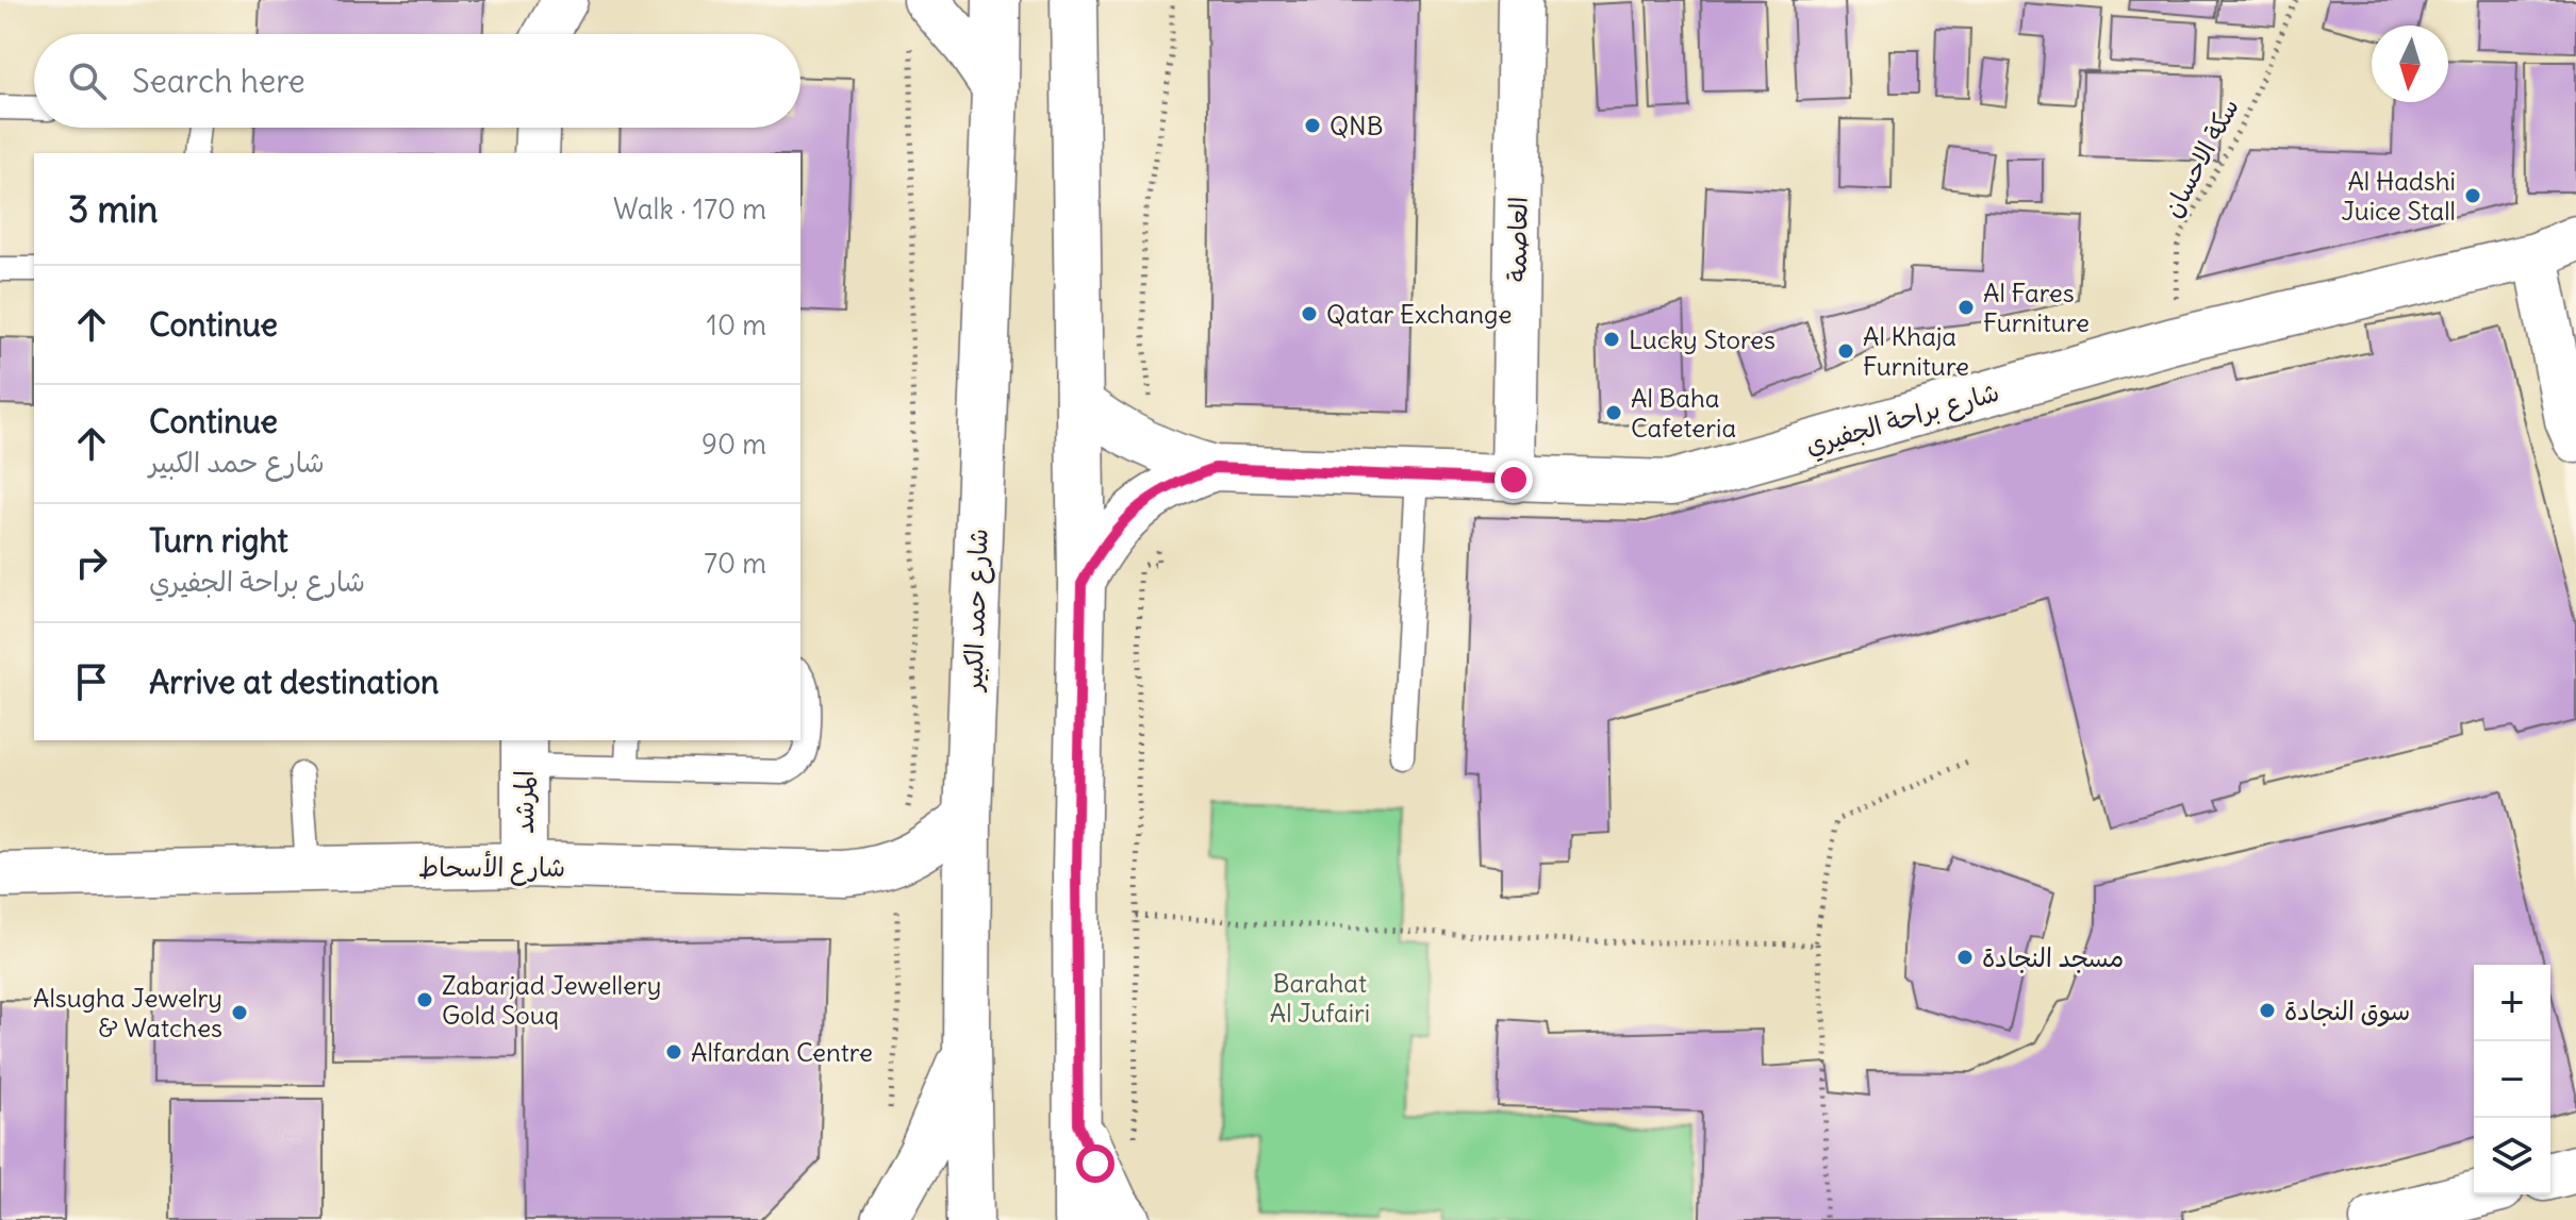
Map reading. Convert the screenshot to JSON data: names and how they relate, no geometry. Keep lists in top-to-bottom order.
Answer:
{
  "streets": {
    "main road": ["شارع حمد الكبير"],
    "street": [
      "العاصمة",
      "شارع براحة الجفيري",
      "المرشد",
      "شارع الأسحاط"
    ],
    "path": ["سكة الاحسان"]
  },
  "crossings": [
    ["سكة الاحسان", "شارع براحة الجفيري"],
    ["العاصمة", "شارع براحة الجفيري"],
    ["شارع حمد الكبير", "شارع الأسحاط"],
    ["المرشد", "شارع الأسحاط"]
  ],
  "parks": ["Barahat Al Jufairi"],
  "places": [
    "QNB",
    "Al Hadshi Juice Stall",
    "Al Fares Furniture",
    "Qatar Exchange",
    "Lucky Stores",
    "Al Khaja Furniture",
    "Al Baha Cafeteria",
    "مسجد النجادة",
    "Zabarjad Jewellery Gold Souq",
    "سوق النجادة",
    "Alsugha Jewelry & Watches",
    "Alfardan Centre"
  ],
  "north": "bottom",
  "page": {
    "search": "Search here",
    "heading": ["3 min", "Walk · 170 m"],
    "list": [
      ["Continue", "10 m"],
      ["Continue", "شارع حمد الكبير", "90 m"],
      ["Turn right", "شارع براحة الجفيري", "70 m"],
      "Arrive at destination"
    ],
    "map_buttons": ["+", "−"]
  }
}
